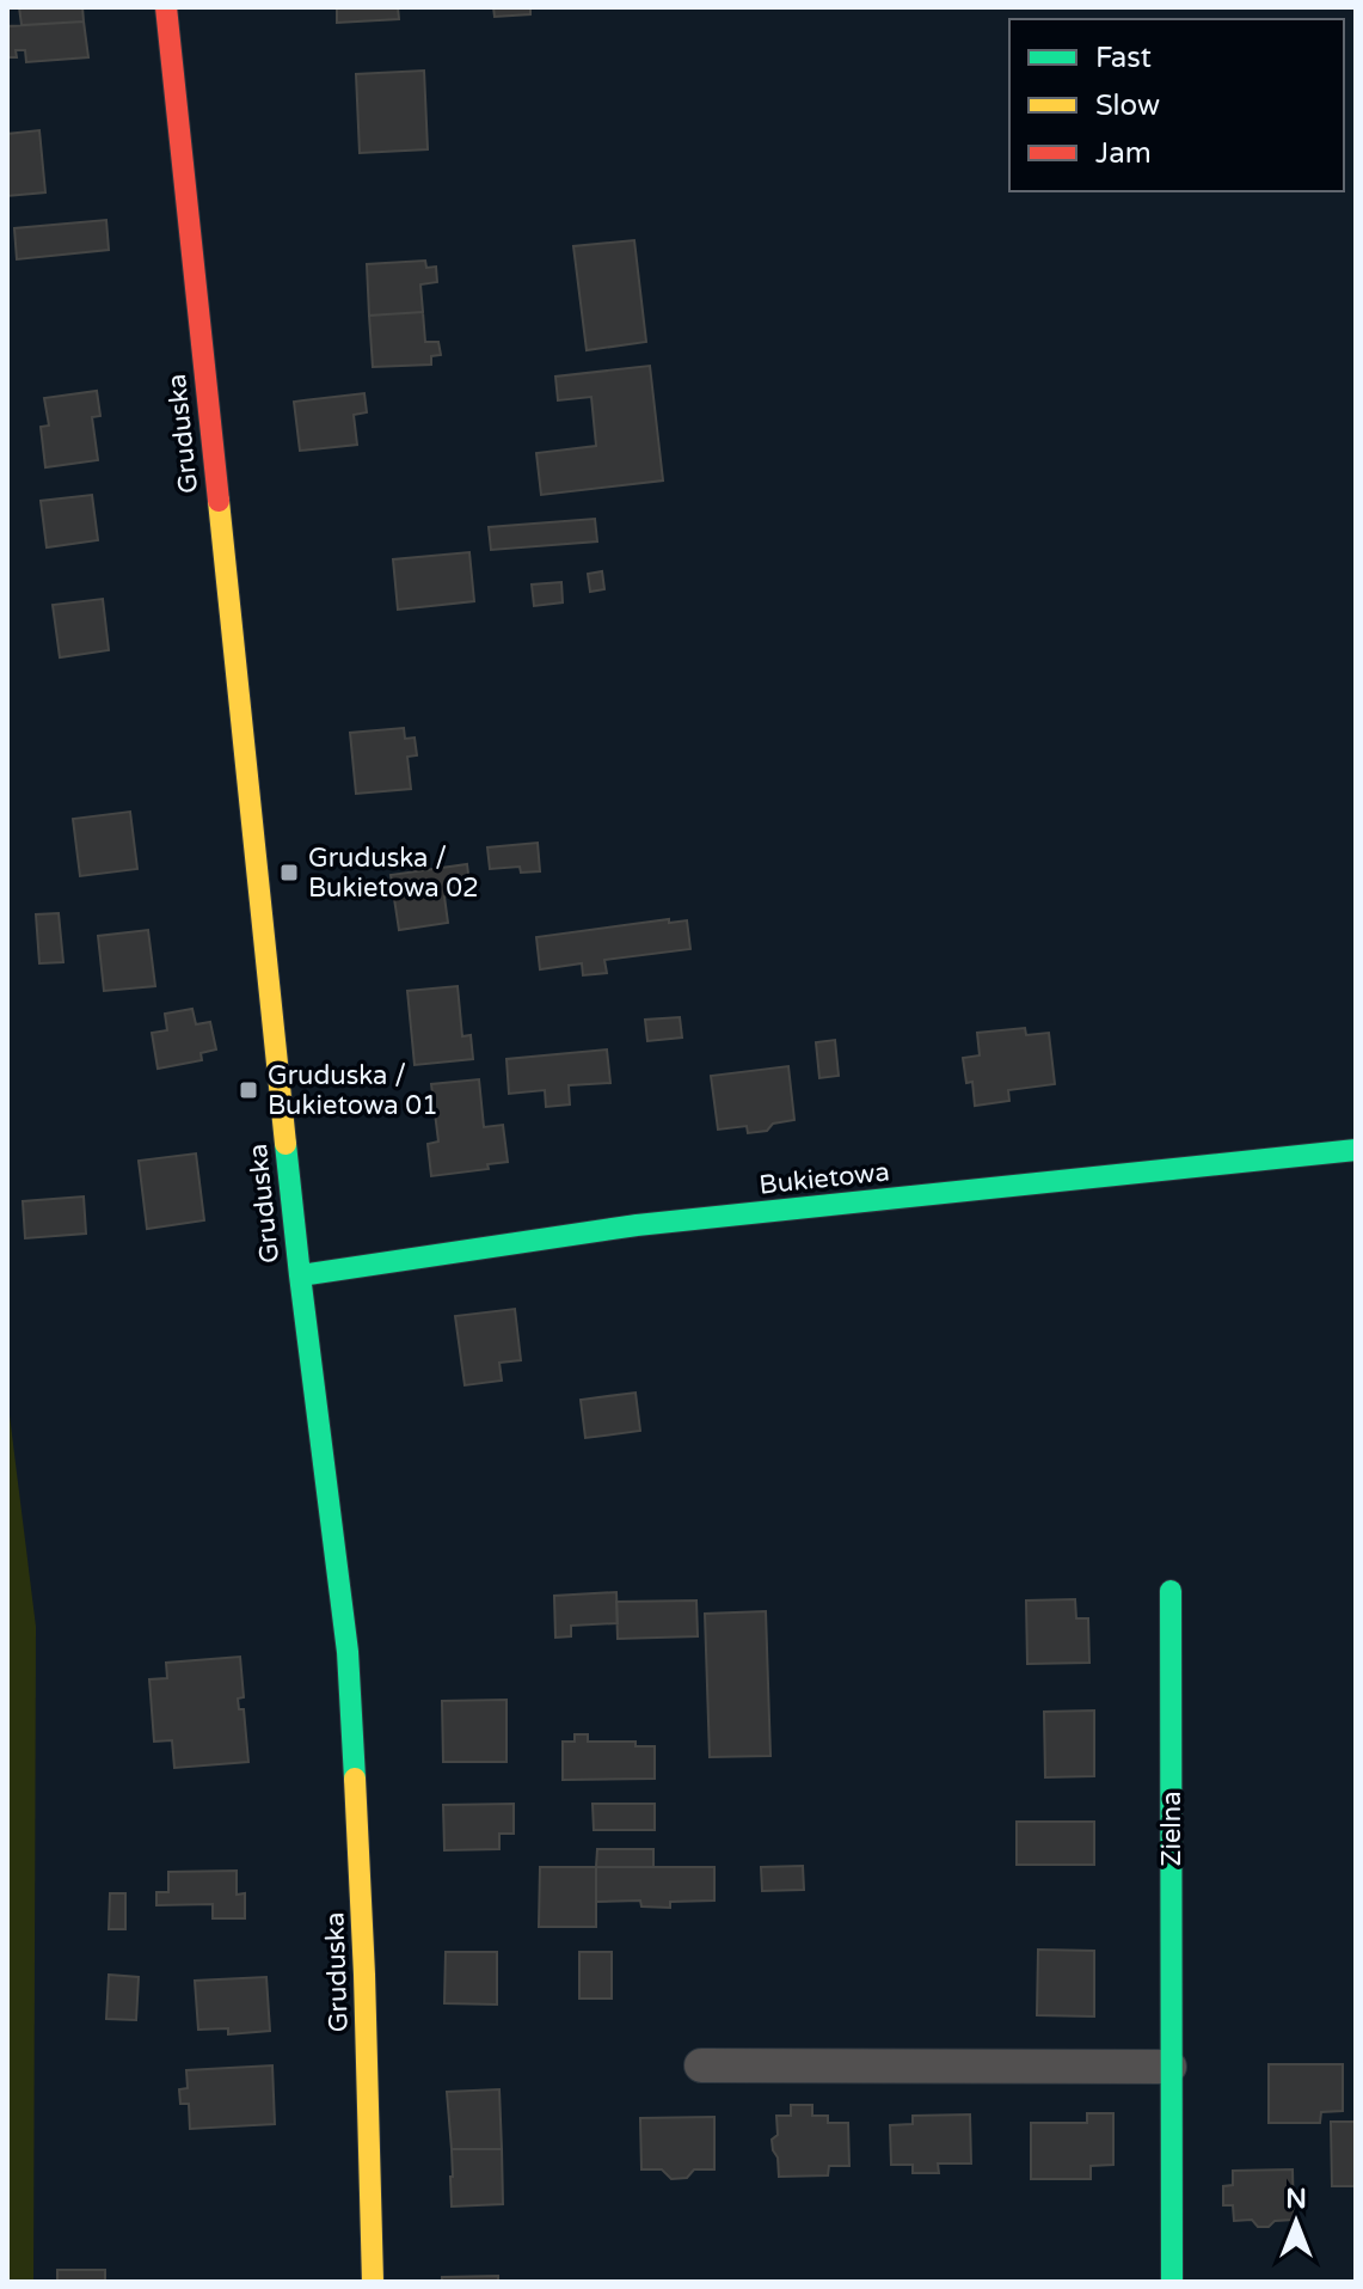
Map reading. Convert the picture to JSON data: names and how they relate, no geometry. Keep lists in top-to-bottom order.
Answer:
{
  "streets": {
    "main road": ["Gruduska", "Bukietowa", "Zielna"]
  },
  "crossings": [
    ["Gruduska", "Bukietowa"]
  ],
  "places": {
    "transit": ["Gruduska / Bukietowa 02", "Gruduska / Bukietowa 01"]
  },
  "legend": ["Fast", "Slow", "Jam"],
  "north": "top"
}
